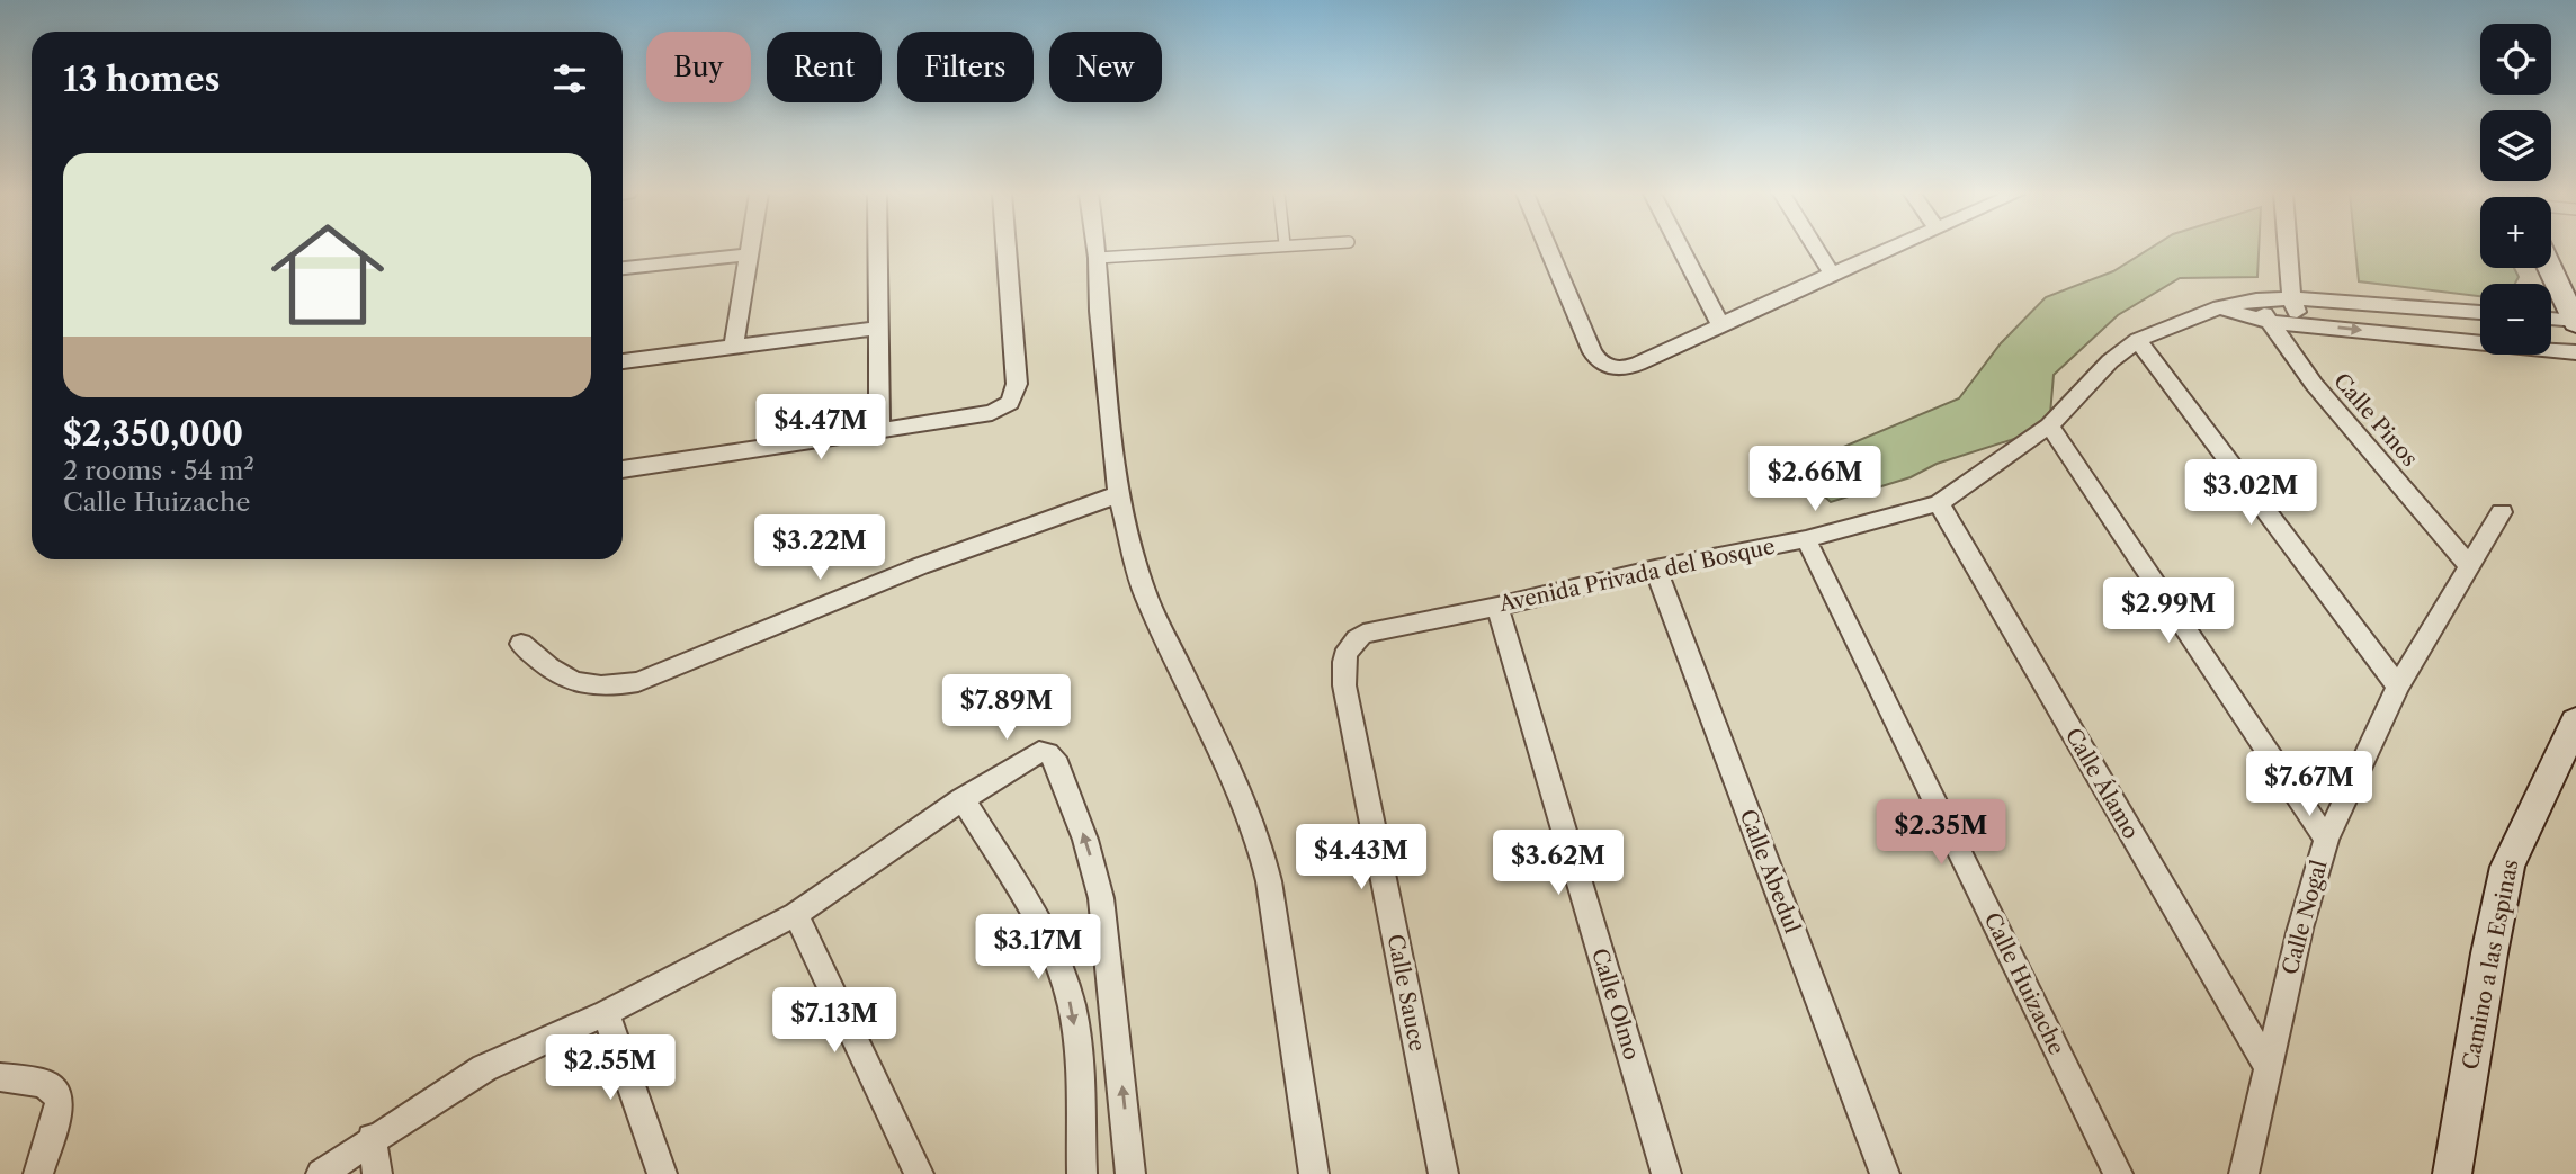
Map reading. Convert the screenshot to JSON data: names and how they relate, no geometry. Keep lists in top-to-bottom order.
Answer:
{
  "streets": {
    "street": [
      "Calle Pinos",
      "Avenida Privada del Bosque",
      "Calle Álamo",
      "Calle Abedul",
      "Calle Nogal",
      "Camino a las Espinas",
      "Calle Huizache",
      "Calle Sauce",
      "Calle Olmo"
    ]
  },
  "crossings": [
    ["Calle Pinos", "Avenida Privada del Bosque"],
    ["Calle Pinos", "Calle Nogal"],
    ["Avenida Privada del Bosque", "Calle Álamo"],
    ["Avenida Privada del Bosque", "Calle Abedul"],
    ["Avenida Privada del Bosque", "Calle Huizache"],
    ["Avenida Privada del Bosque", "Calle Sauce"],
    ["Avenida Privada del Bosque", "Calle Olmo"],
    ["Calle Álamo", "Calle Nogal"]
  ],
  "page": {
    "map_buttons": ["+", "−"],
    "chip": [
      "Buy",
      "Rent",
      "Filters",
      "New"
    ],
    "heading": "13 homes",
    "list": [
      {
        "name": "$2,350,000",
        "note": "2 rooms · 54 m² · Calle Huizache"
      }
    ],
    "price": [
      "$4.47M",
      "$2.66M",
      "$3.02M",
      "$3.22M",
      "$2.99M",
      "$7.89M",
      "$7.67M",
      "$2.35M",
      "$4.43M",
      "$3.62M",
      "$3.17M",
      "$7.13M",
      "$2.55M"
    ]
  }
}
